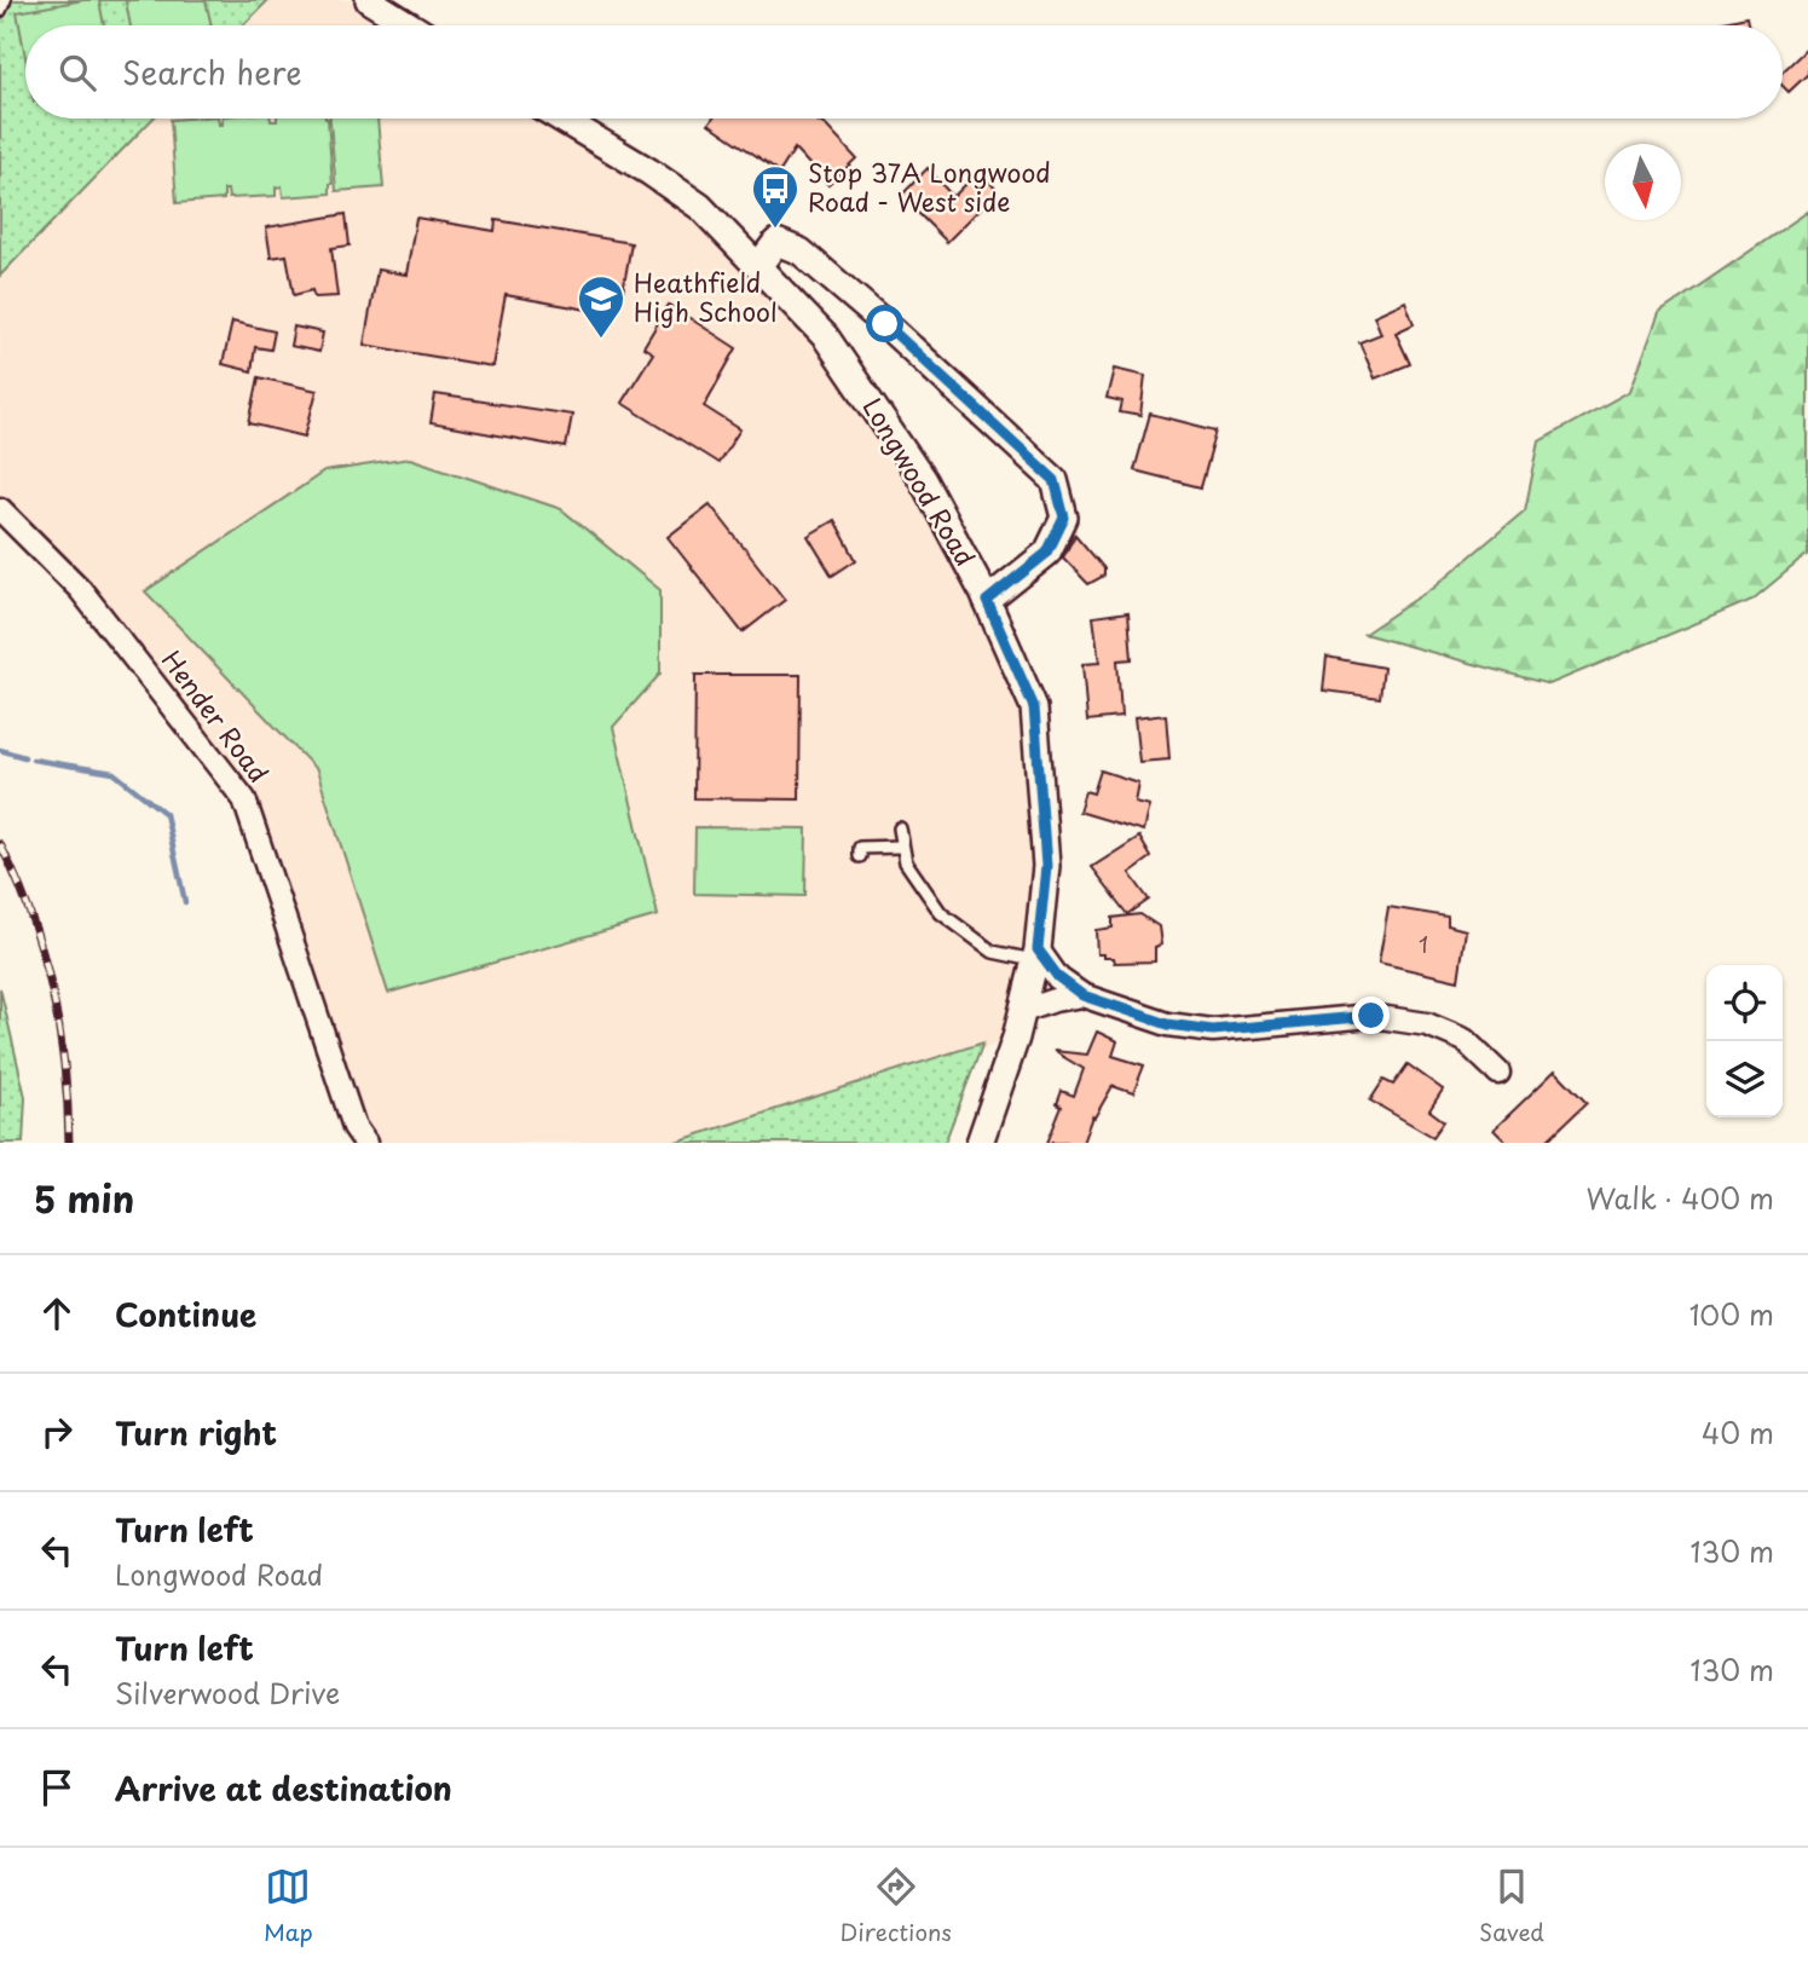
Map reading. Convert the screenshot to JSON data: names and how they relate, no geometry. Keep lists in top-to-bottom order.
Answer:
{
  "streets": {
    "street": ["Longwood Road", "Hender Road"]
  },
  "places": {
    "bus stop": ["Stop 37A Longwood Road - West side"],
    "school or university": ["Heathfield High School"]
  },
  "house_numbers": ["1"],
  "north": "bottom",
  "page": {
    "search": "Search here",
    "heading": ["5 min", "Walk · 400 m"],
    "list": [
      ["Continue", "100 m"],
      ["Turn right", "40 m"],
      ["Turn left", "Longwood Road", "130 m"],
      ["Turn left", "Silverwood Drive", "130 m"],
      "Arrive at destination"
    ],
    "nav": ["Map", "Directions", "Saved"]
  }
}
